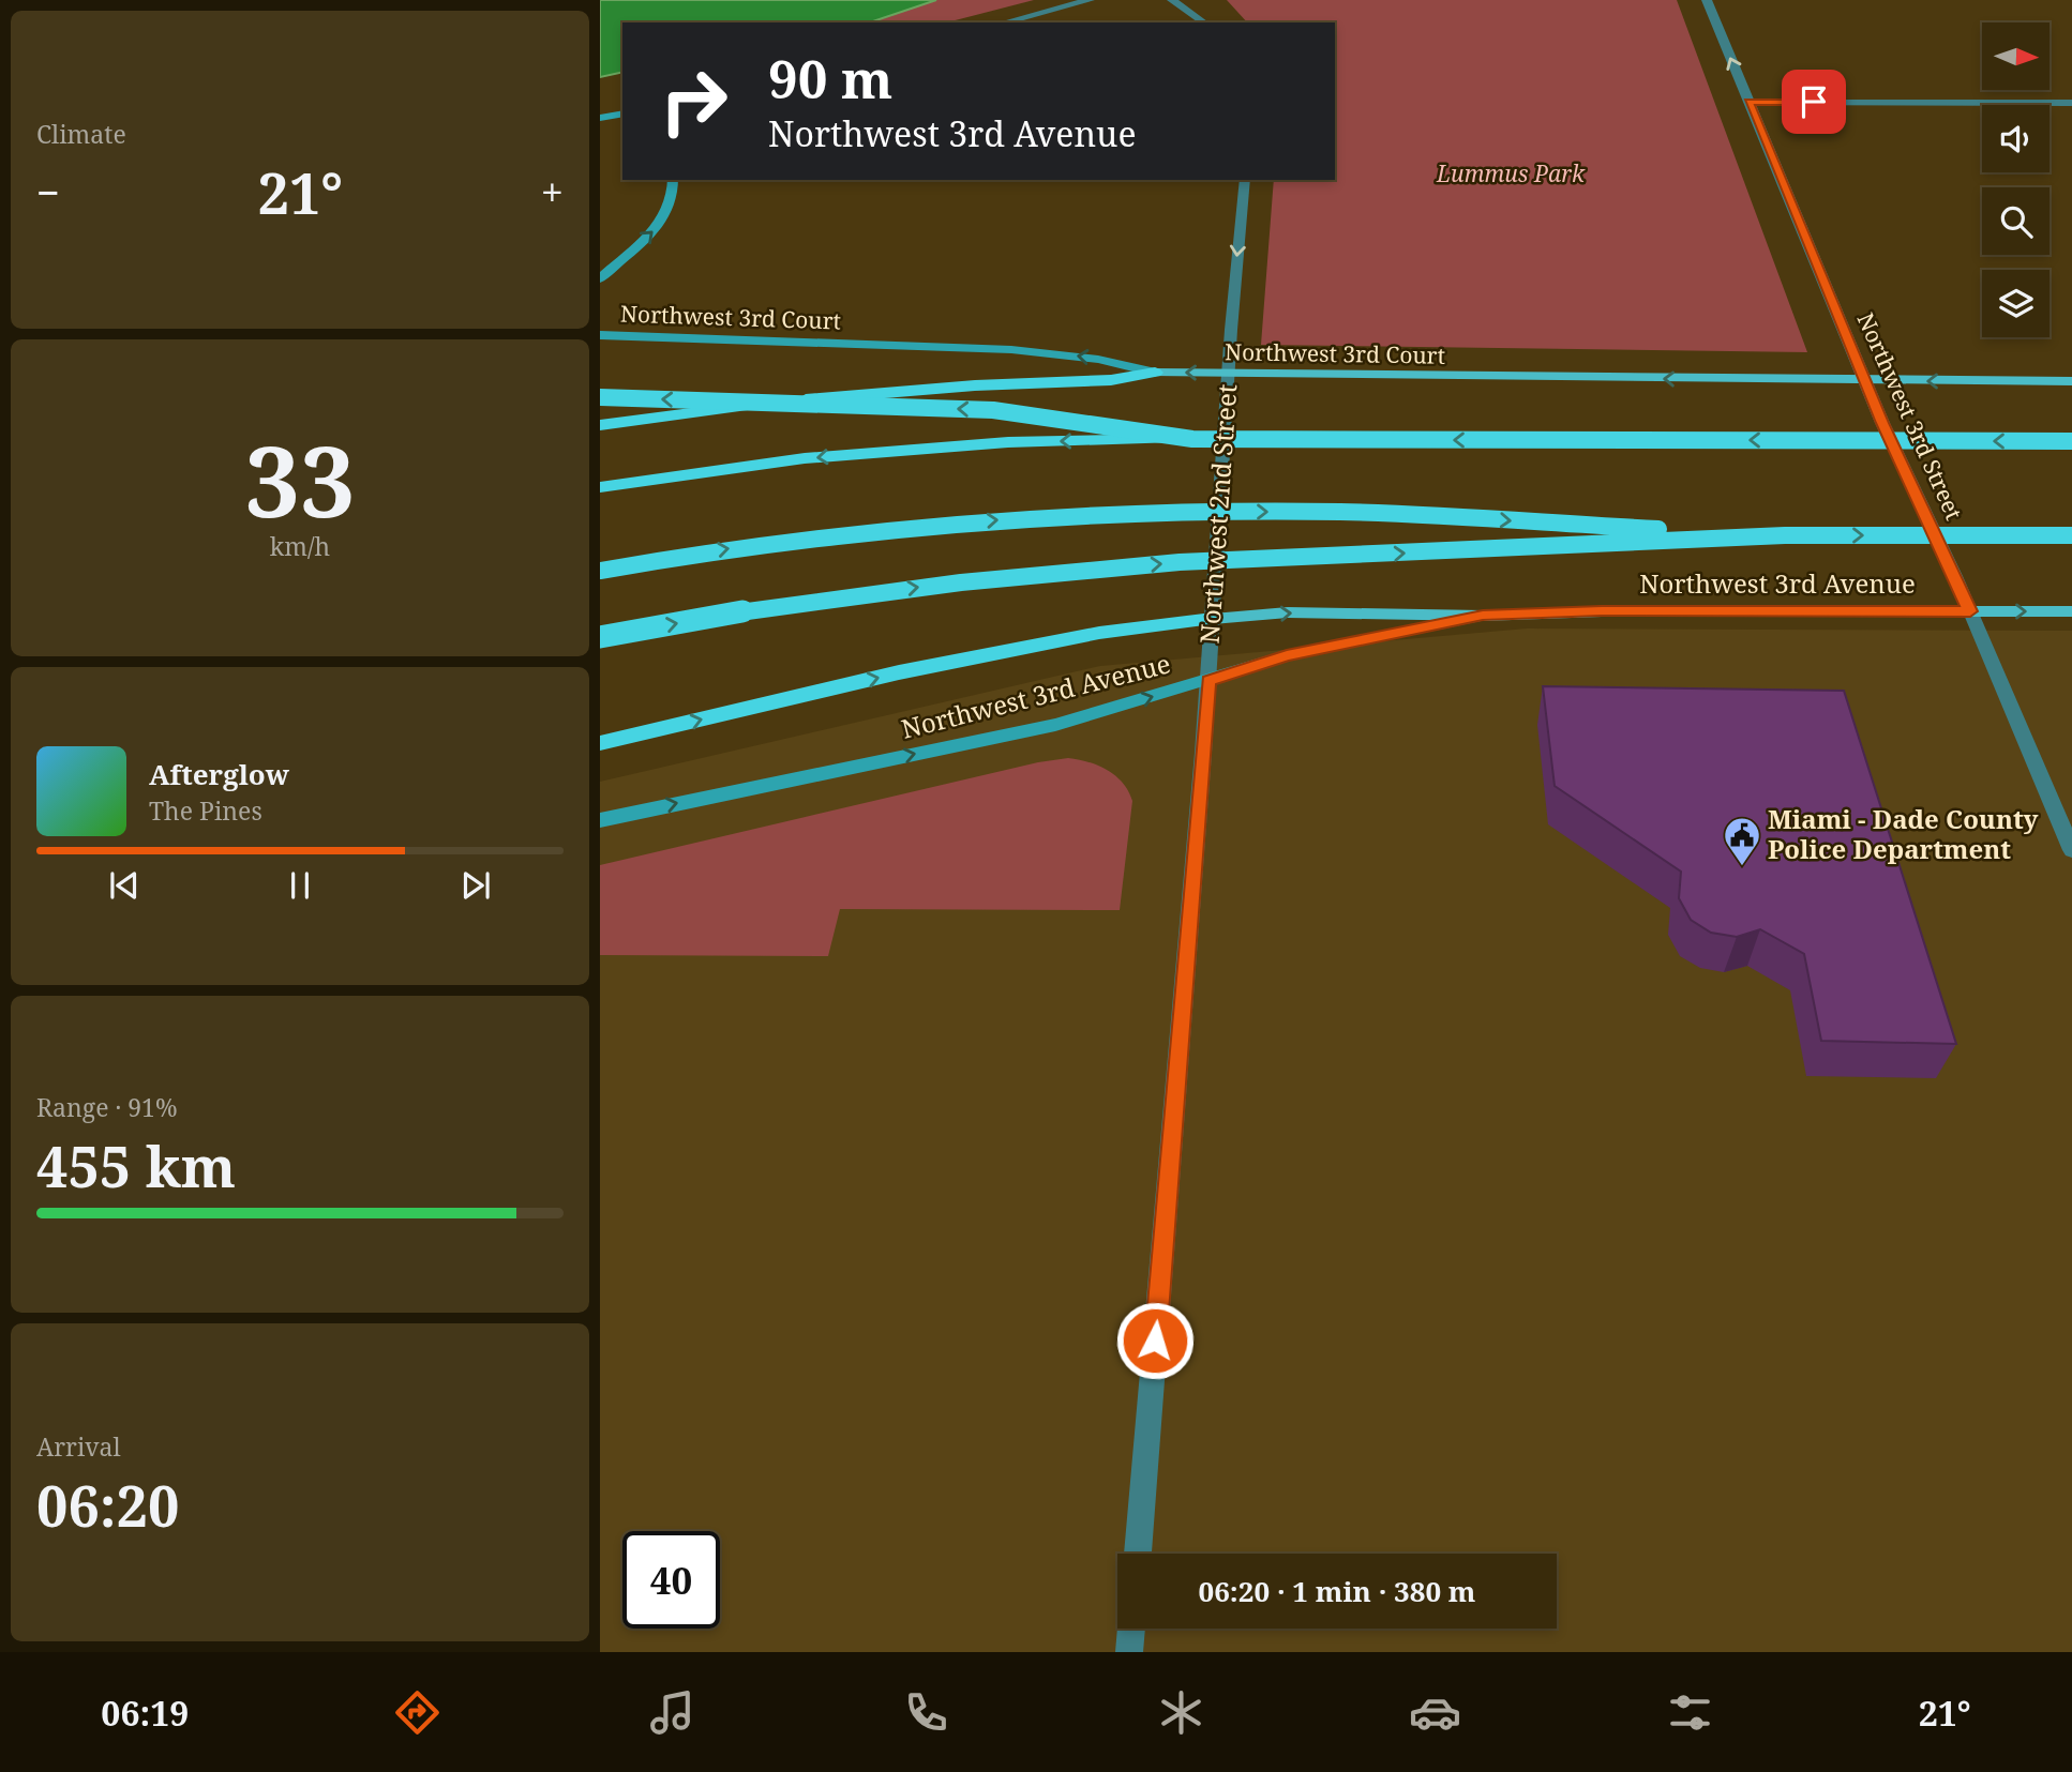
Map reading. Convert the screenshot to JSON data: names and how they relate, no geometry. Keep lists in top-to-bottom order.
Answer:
{
  "streets": {
    "main road": ["Northwest 3rd Court", "Northwest 3rd Avenue"],
    "street": ["Northwest 3rd Street", "Northwest 2nd Street"]
  },
  "crossings": [
    ["Northwest 3rd Court", "Northwest 3rd Street"],
    ["Northwest 3rd Court", "Northwest 2nd Street"],
    ["Northwest 3rd Street", "Northwest 3rd Avenue"],
    ["Northwest 2nd Street", "Northwest 3rd Avenue"]
  ],
  "one_way": ["Northwest 3rd Court", "Northwest 3rd Avenue"],
  "parks": ["Lummus Park"],
  "places": {
    "public building": ["Miami - Dade County Police Department"]
  },
  "north": "right",
  "page": {
    "tile": [
      "Climate",
      ["33", "km/h"],
      ["Range · 91%", "455 km"],
      ["Arrival", "06:20"]
    ],
    "turn": ["90 m", "Northwest 3rd Avenue"],
    "heat": ["−", "21°", "+"],
    "song": ["Afterglow", "The Pines"],
    "limit": "40",
    "trip": "06:20 · 1 min · 380 m",
    "tabs": ["06:19", "21°"]
  }
}
